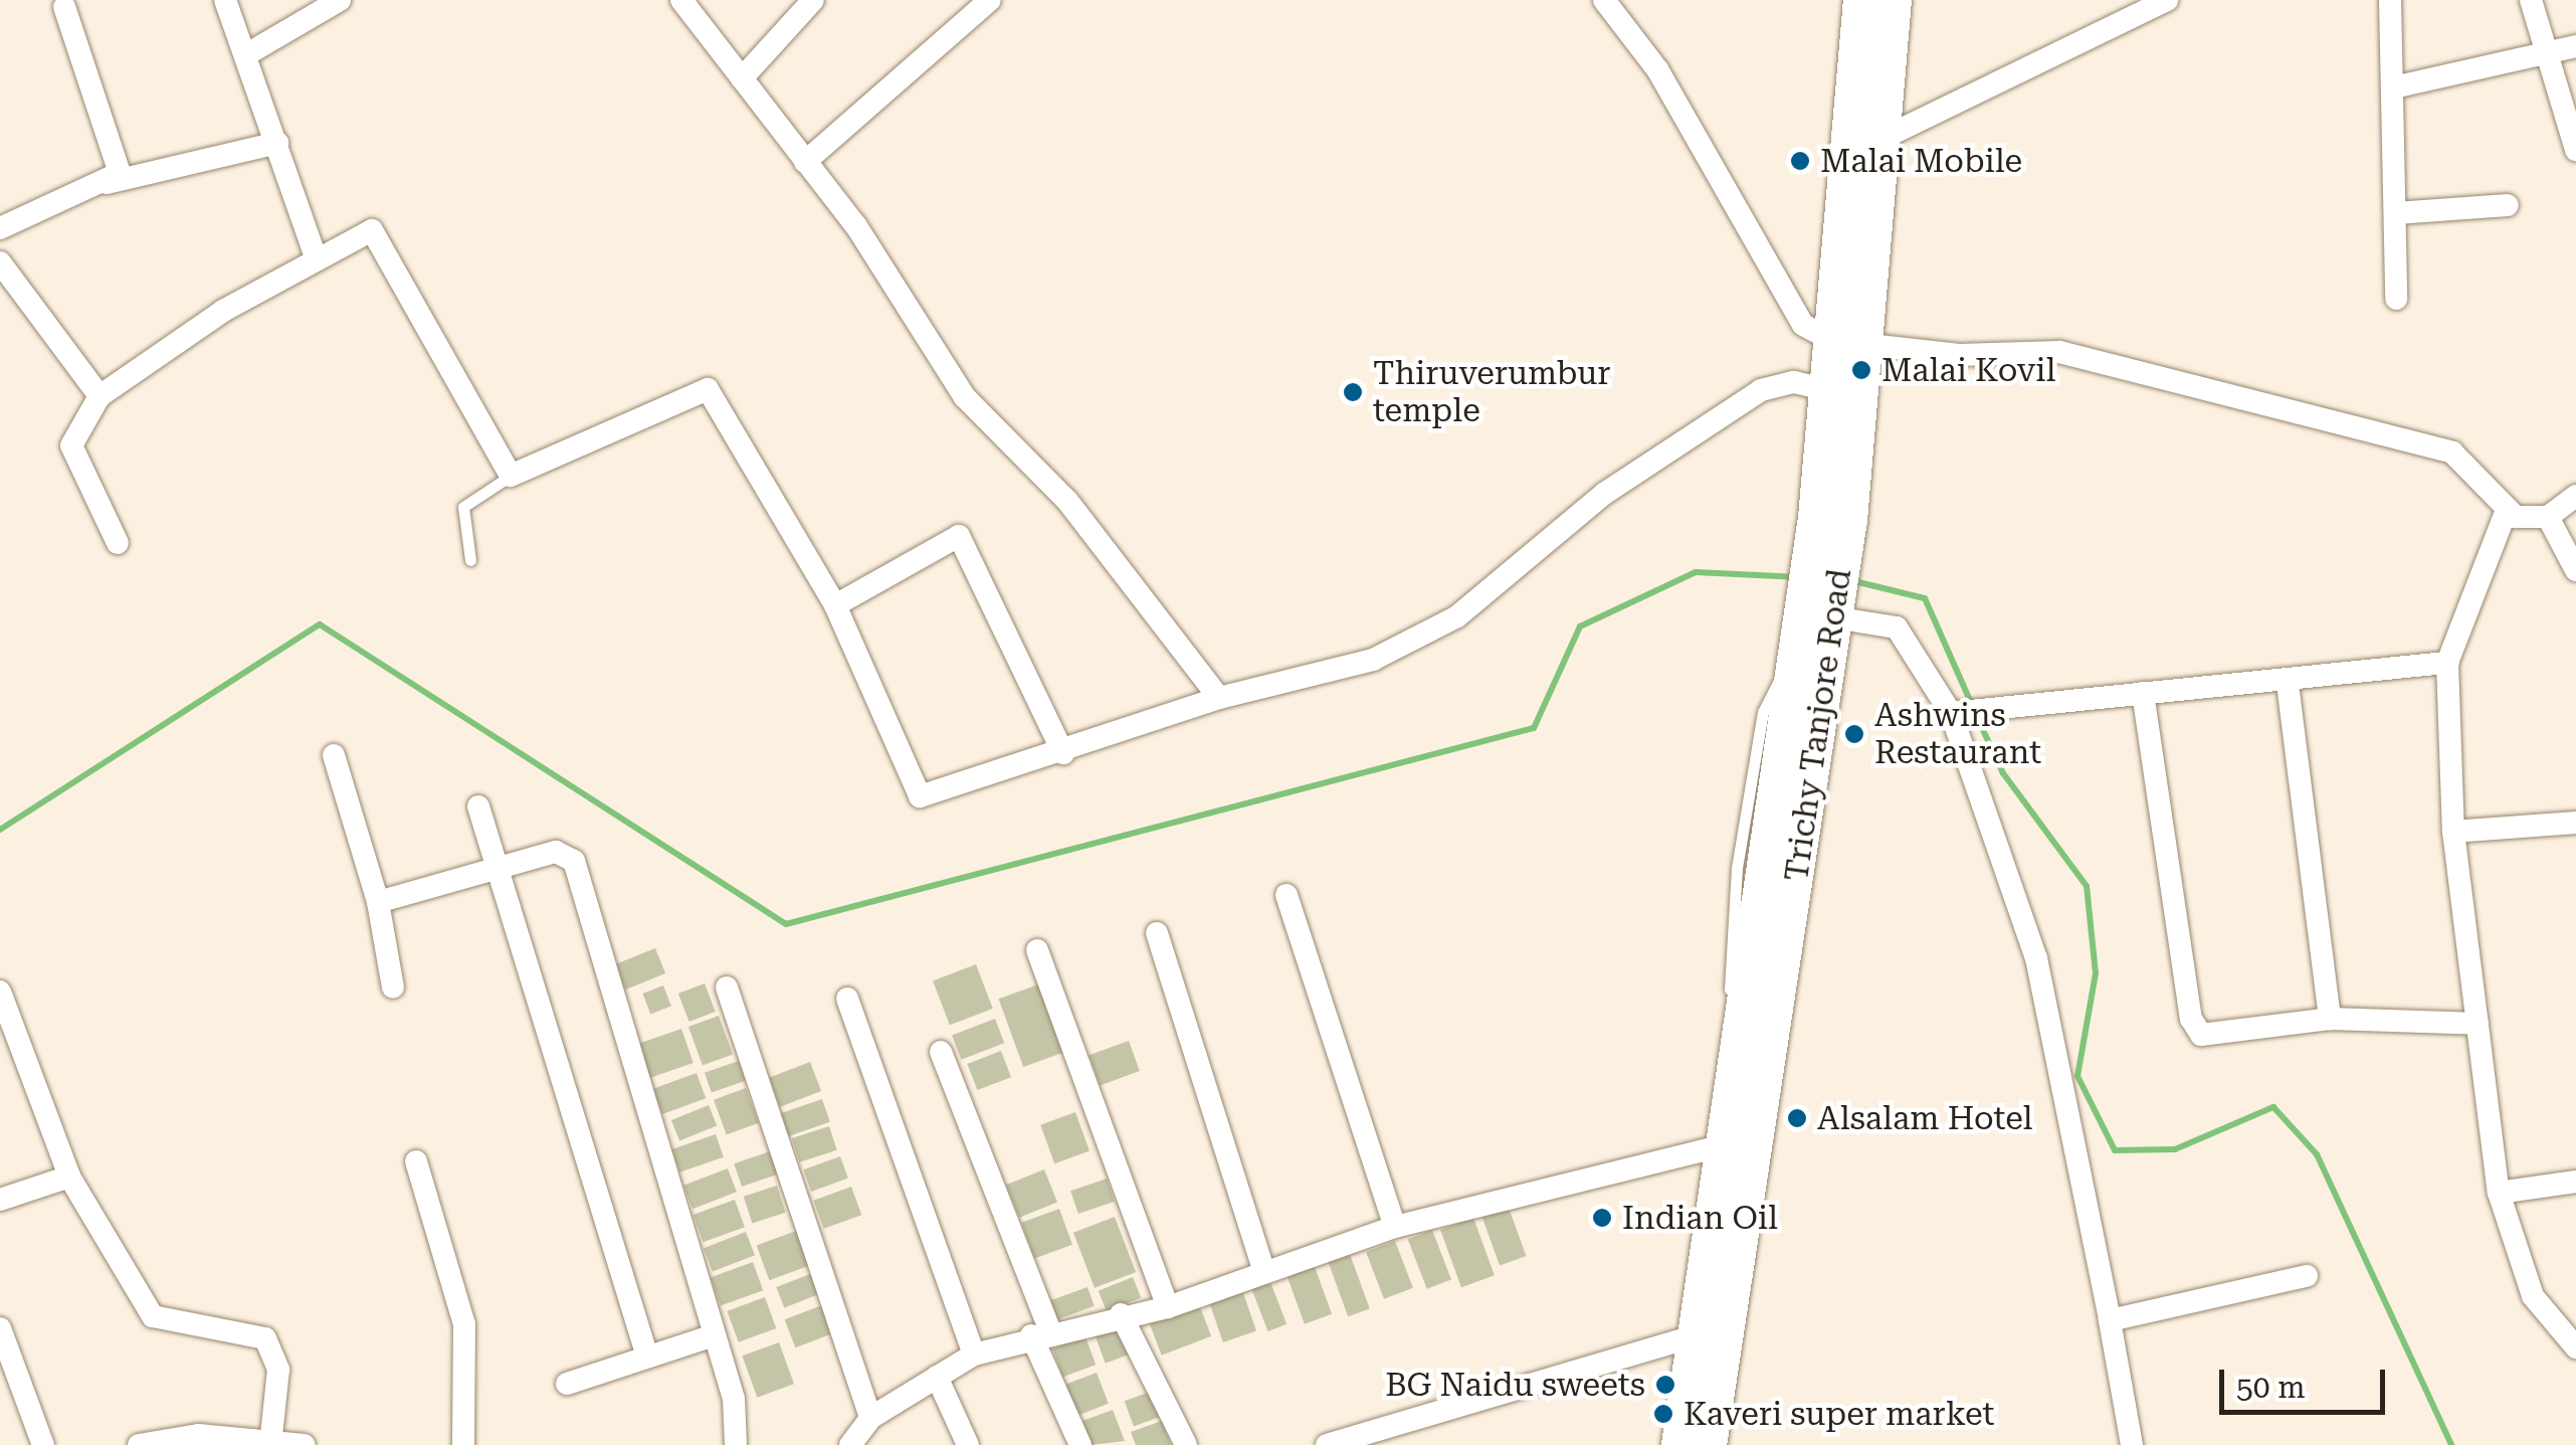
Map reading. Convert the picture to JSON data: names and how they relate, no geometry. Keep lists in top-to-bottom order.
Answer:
{
  "streets": {
    "highway": ["Trichy Tanjore Road"]
  },
  "places": [
    "Malai Mobile",
    "Malai Kovil",
    "Thiruverumbur temple",
    "Ashwins Restaurant",
    "Alsalam Hotel",
    "Indian Oil",
    "BG Naidu sweets",
    "Kaveri super market"
  ],
  "scale_bar": "50 m"
}
